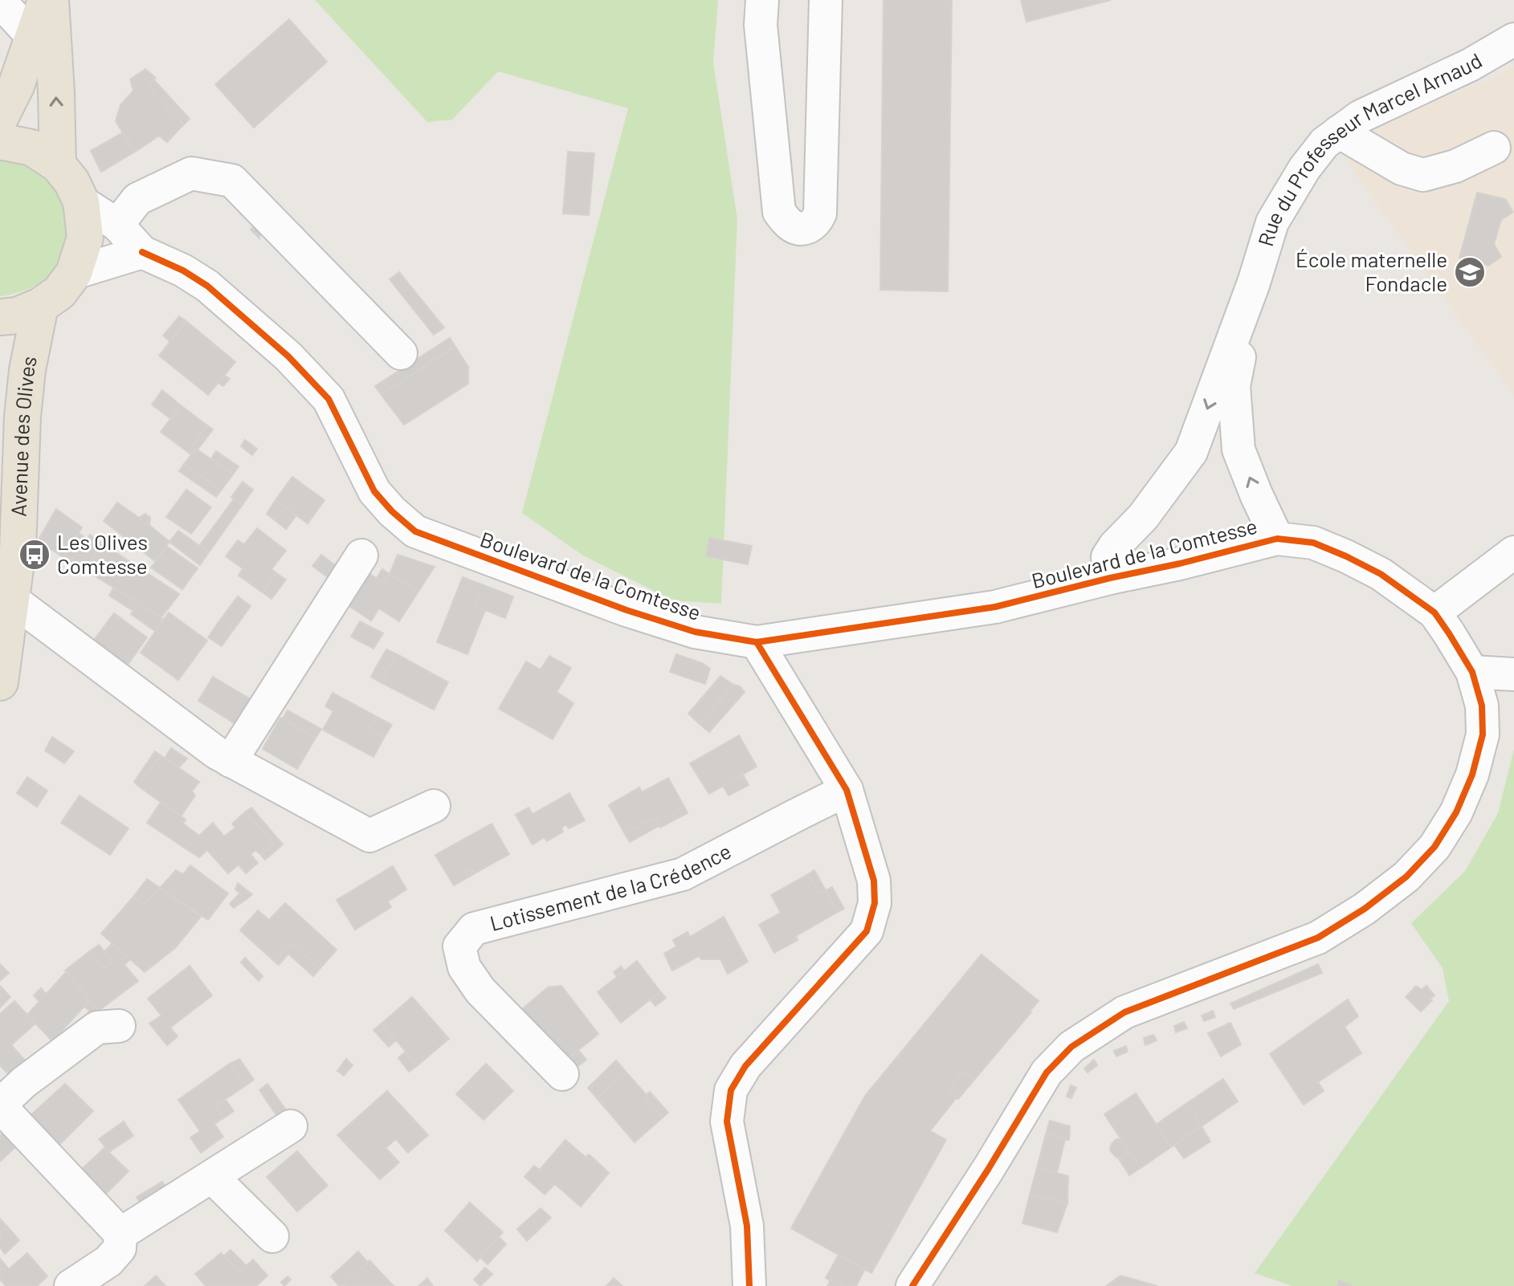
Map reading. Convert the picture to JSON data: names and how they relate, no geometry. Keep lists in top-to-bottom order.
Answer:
{
  "streets": {
    "main road": ["Avenue des Olives"],
    "street": ["Rue du Professeur Marcel Arnaud", "Boulevard de la Comtesse", "Lotissement de la Crédence"]
  },
  "crossings": [
    ["Rue du Professeur Marcel Arnaud", "Boulevard de la Comtesse"]
  ],
  "places": {
    "school or university": ["École maternelle Fondacle"],
    "bus stop": ["Les Olives Comtesse"]
  }
}
